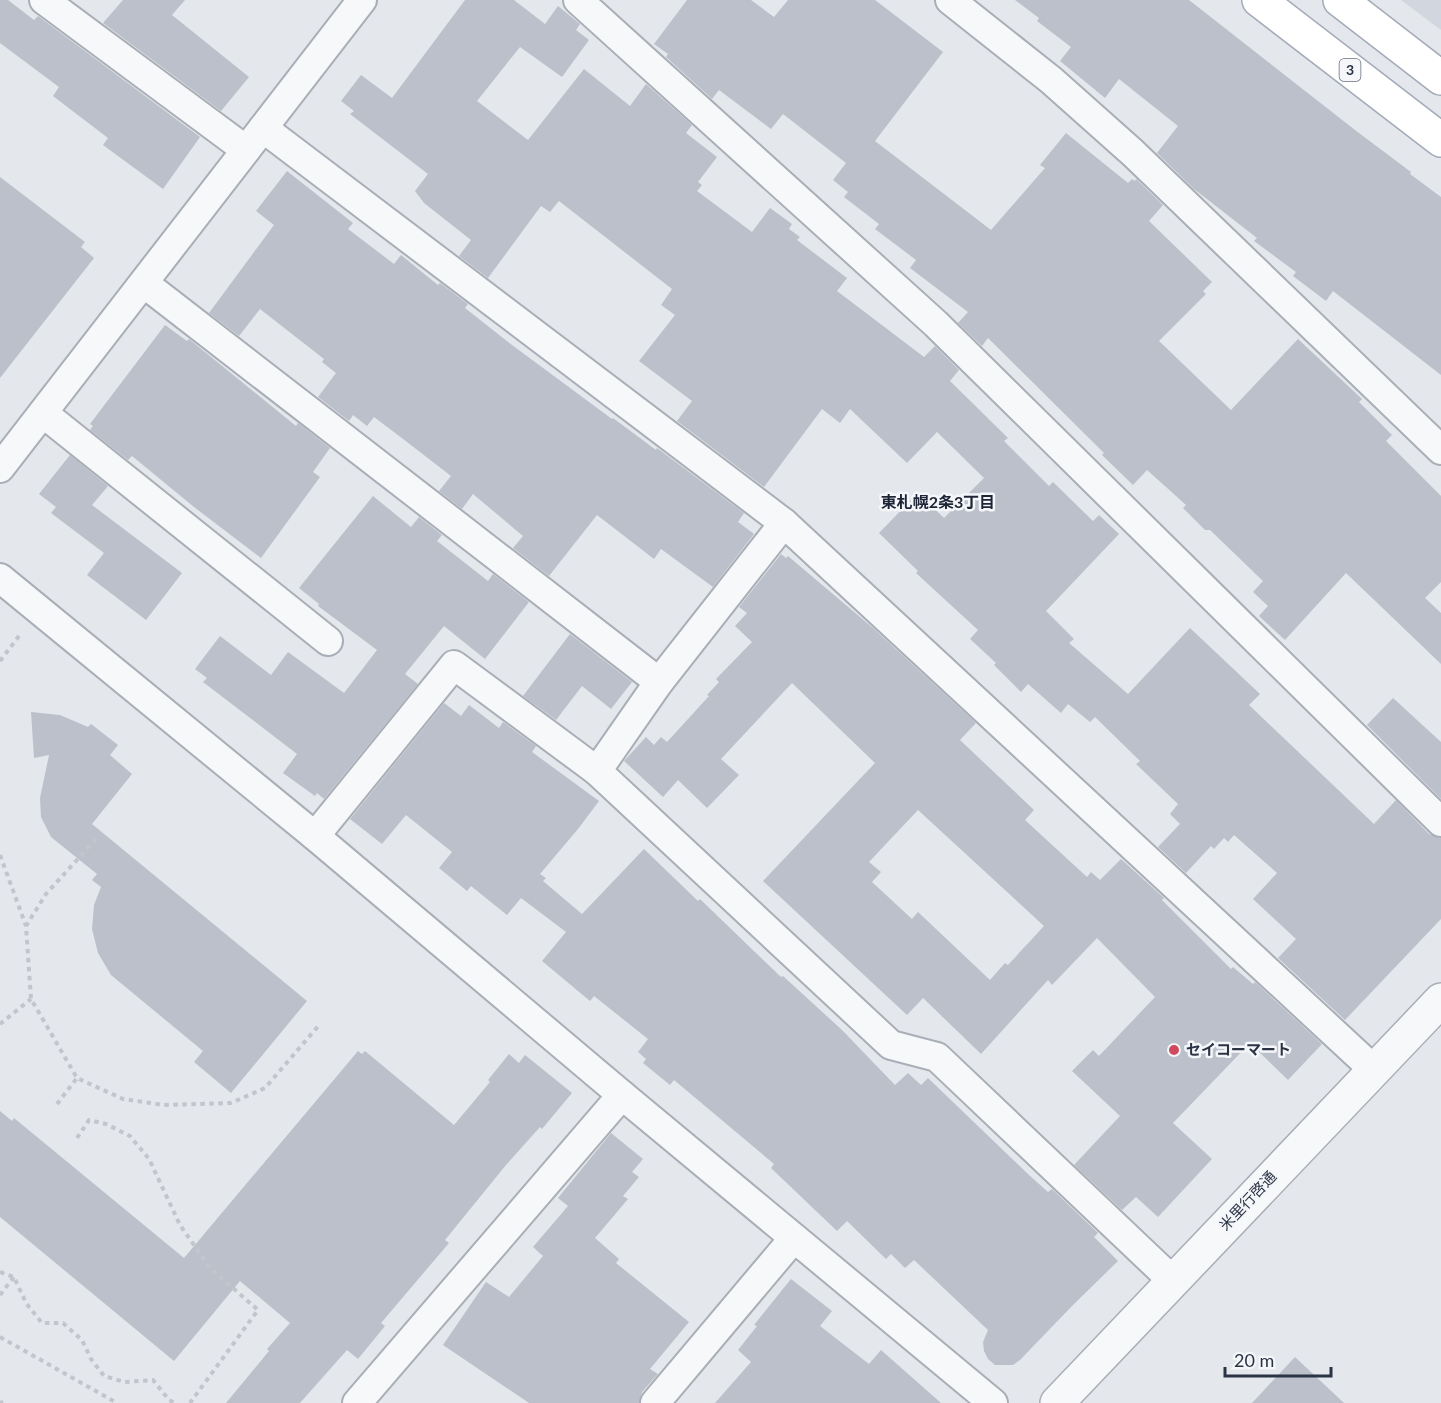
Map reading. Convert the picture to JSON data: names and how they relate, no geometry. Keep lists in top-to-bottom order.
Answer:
{
  "streets": {
    "main road": ["3"],
    "street": ["米里行啓通"]
  },
  "districts": ["東札幌2条3丁目"],
  "places": ["セイコーマート"],
  "scale_bar": "20 m"
}
